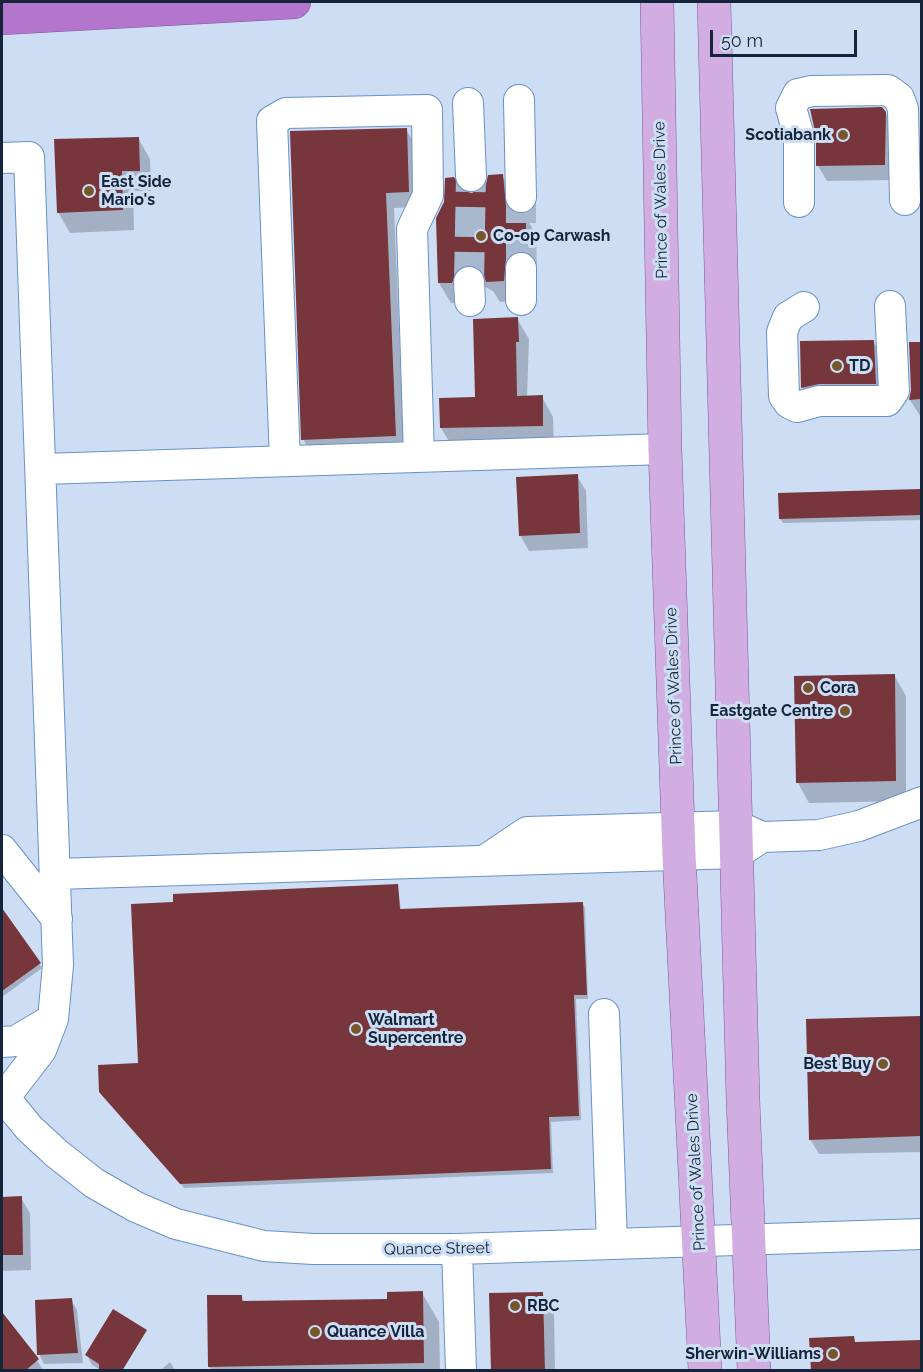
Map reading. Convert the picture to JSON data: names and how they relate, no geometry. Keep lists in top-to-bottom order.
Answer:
{
  "streets": {
    "main road": ["Prince of Wales Drive"],
    "street": ["Quance Street"]
  },
  "crossings": [
    ["Prince of Wales Drive", "Quance Street"]
  ],
  "places": [
    "Scotiabank",
    "East Side Mario's",
    "Co-op Carwash",
    "TD",
    "Cora",
    "Eastgate Centre",
    "Walmart Supercentre",
    "Best Buy",
    "RBC",
    "Quance Villa",
    "Sherwin-Williams"
  ],
  "scale_bar": "50 m"
}
